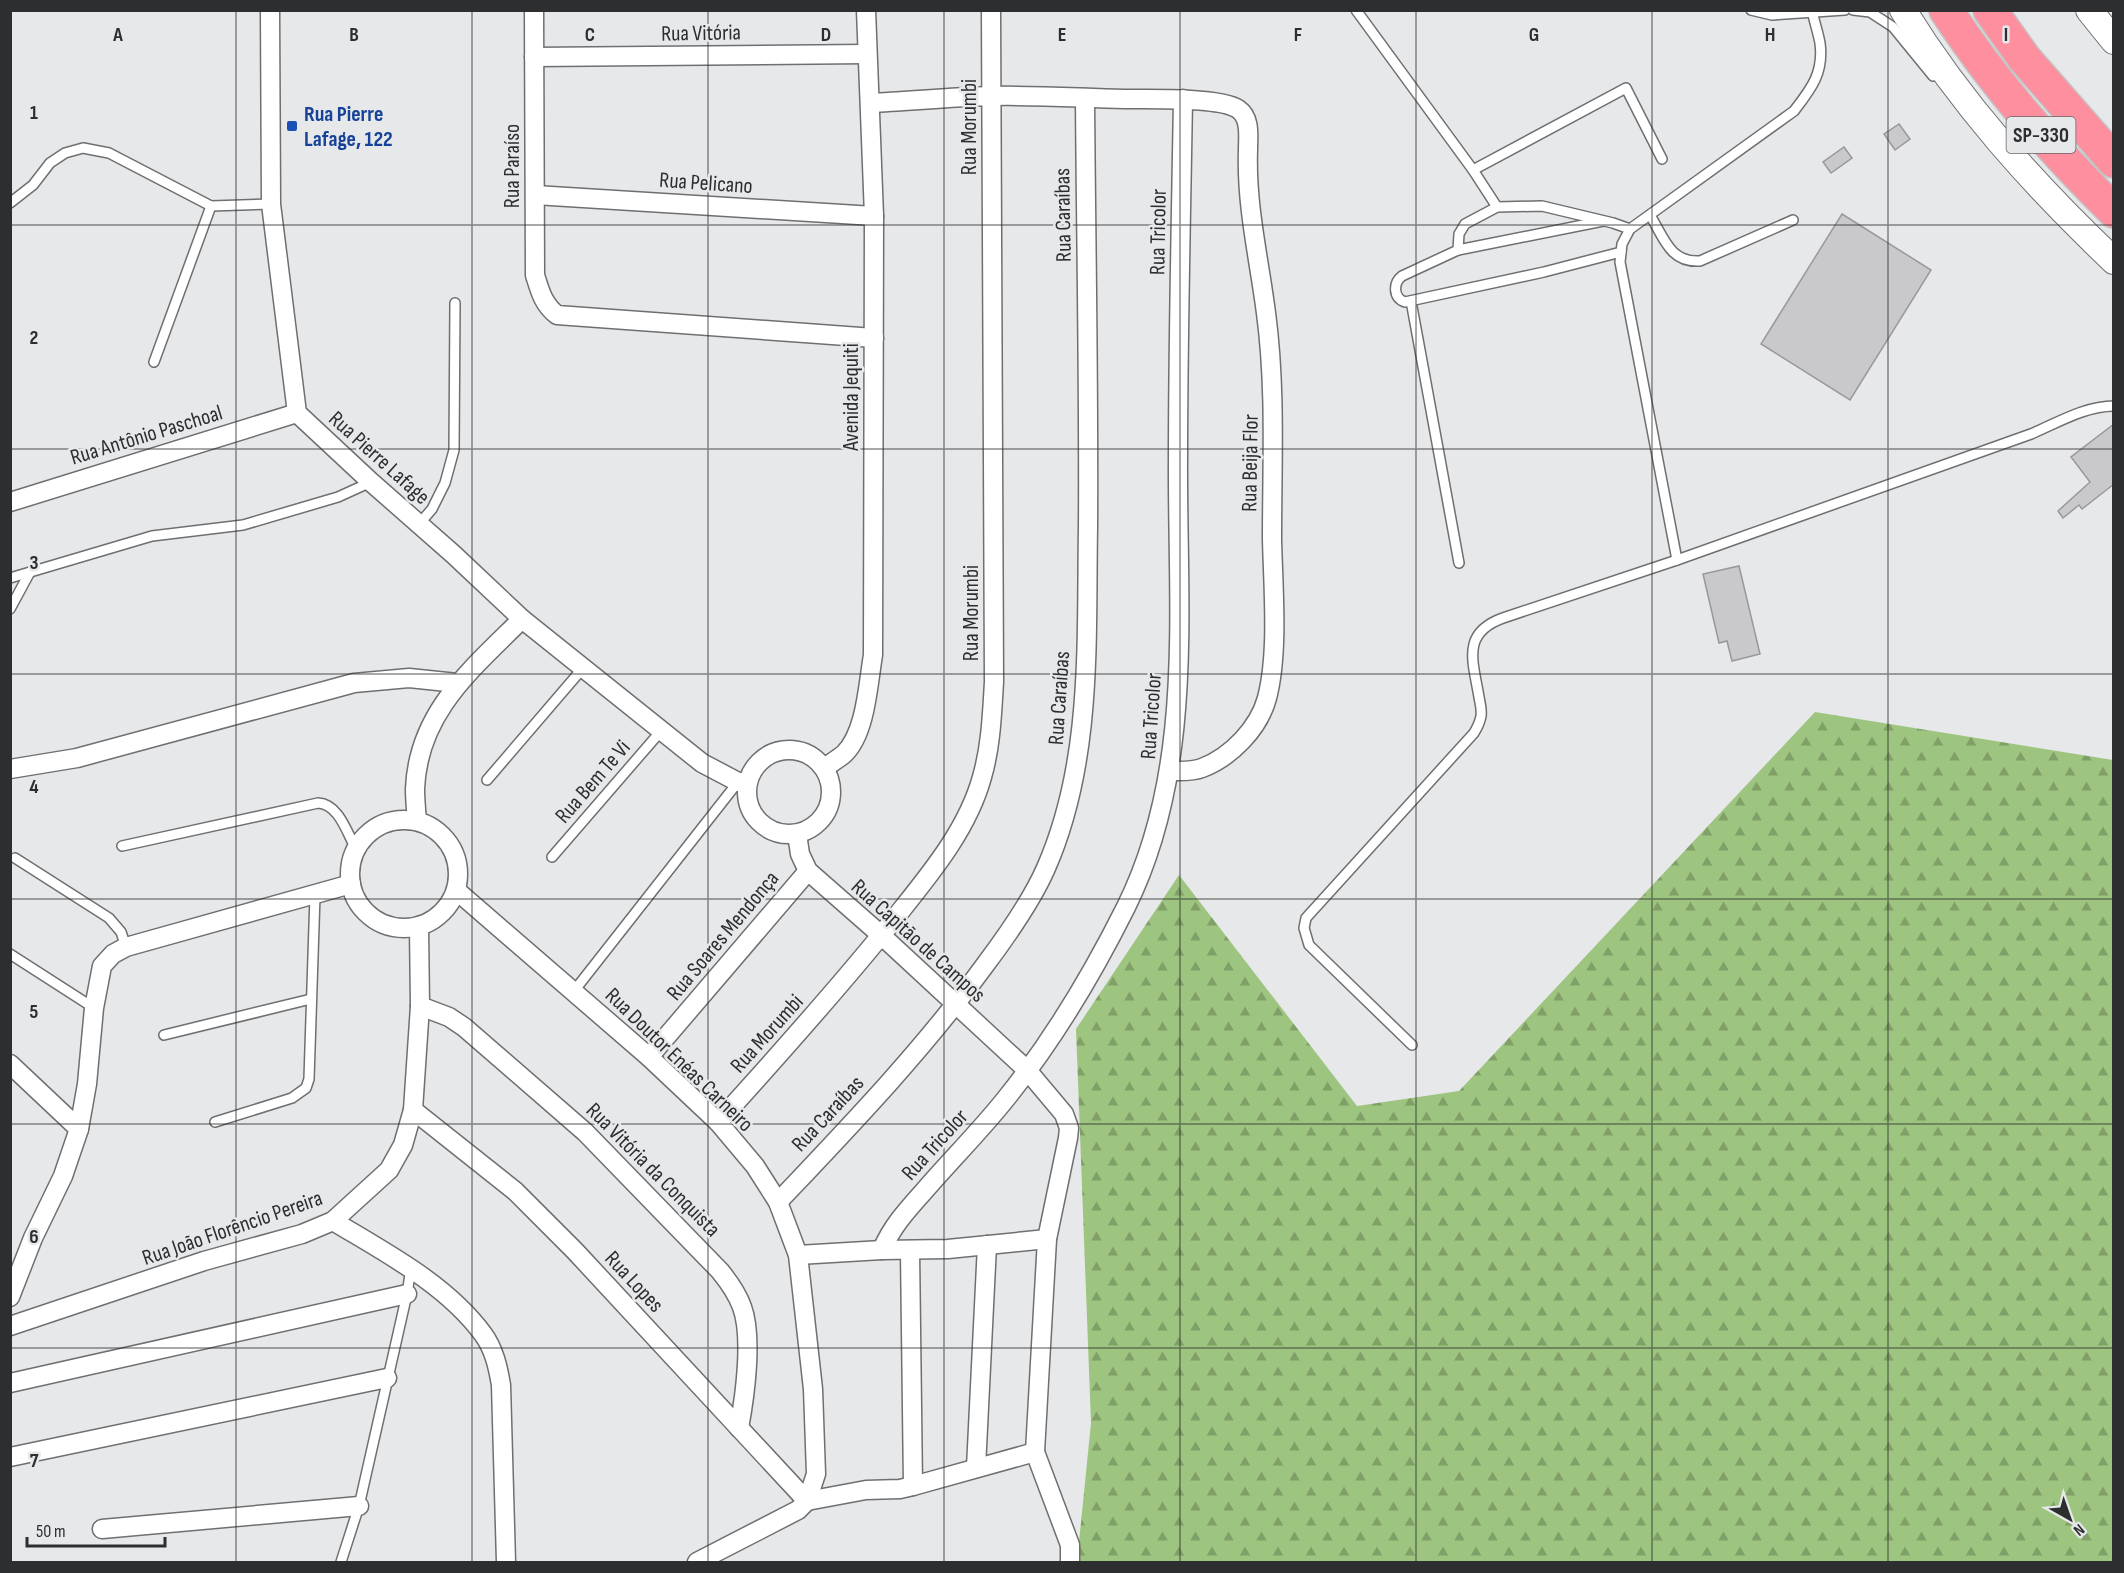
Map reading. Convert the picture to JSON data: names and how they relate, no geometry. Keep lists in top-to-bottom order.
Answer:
{
  "streets": {
    "highway": ["SP-330"],
    "street": [
      "Rua Vitória",
      "Rua Morumbi",
      "Rua Paraíso",
      "Rua Pelicano",
      "Rua Caraíbas",
      "Rua Tricolor",
      "Avenida Jequiti",
      "Rua Antônio Paschoal",
      "Rua Pierre Lafage",
      "Rua Beija Flor",
      "Rua Soares Mendonça",
      "Rua Capitão de Campos",
      "Rua Doutor Enéas Carneiro",
      "Rua Vitória da Conquista",
      "Rua João Florêncio Pereira",
      "Rua Lopes"
    ],
    "lane": ["Rua Bem Te Vi"]
  },
  "crossings": [
    ["Rua Vitória", "Rua Paraíso"],
    ["Rua Vitória", "Avenida Jequiti"],
    ["Rua Morumbi", "Rua Capitão de Campos"],
    ["Rua Morumbi", "Rua Doutor Enéas Carneiro"],
    ["Rua Paraíso", "Rua Pelicano"],
    ["Rua Paraíso", "Avenida Jequiti"],
    ["Rua Pelicano", "Avenida Jequiti"],
    ["Rua Caraíbas", "Rua Capitão de Campos"],
    ["Rua Caraíbas", "Rua Doutor Enéas Carneiro"],
    ["Rua Tricolor", "Rua Beija Flor"],
    ["Rua Tricolor", "Rua Capitão de Campos"],
    ["Avenida Jequiti", "Rua Pierre Lafage"],
    ["Avenida Jequiti", "Rua Capitão de Campos"],
    ["Rua Antônio Paschoal", "Rua Pierre Lafage"],
    ["Rua Pierre Lafage", "Rua Bem Te Vi"],
    ["Rua Pierre Lafage", "Rua Capitão de Campos"],
    ["Rua Soares Mendonça", "Rua Capitão de Campos"],
    ["Rua Soares Mendonça", "Rua Doutor Enéas Carneiro"],
    ["Rua Doutor Enéas Carneiro", "Rua João Florêncio Pereira"],
    ["Rua Doutor Enéas Carneiro", "Rua Lopes"],
    ["Rua Vitória da Conquista", "Rua João Florêncio Pereira"],
    ["Rua Vitória da Conquista", "Rua Lopes"],
    ["Rua João Florêncio Pereira", "Rua Lopes"]
  ],
  "places": {
    "transit": ["Rua Pierre Lafage, 122"]
  },
  "scale_bar": "50 m",
  "north": "bottom right",
  "grid": {
    "columns": [
      "A",
      "B",
      "C",
      "D",
      "E",
      "F",
      "G",
      "H",
      "I"
    ],
    "rows": [
      "1",
      "2",
      "3",
      "4",
      "5",
      "6",
      "7"
    ]
  }
}
